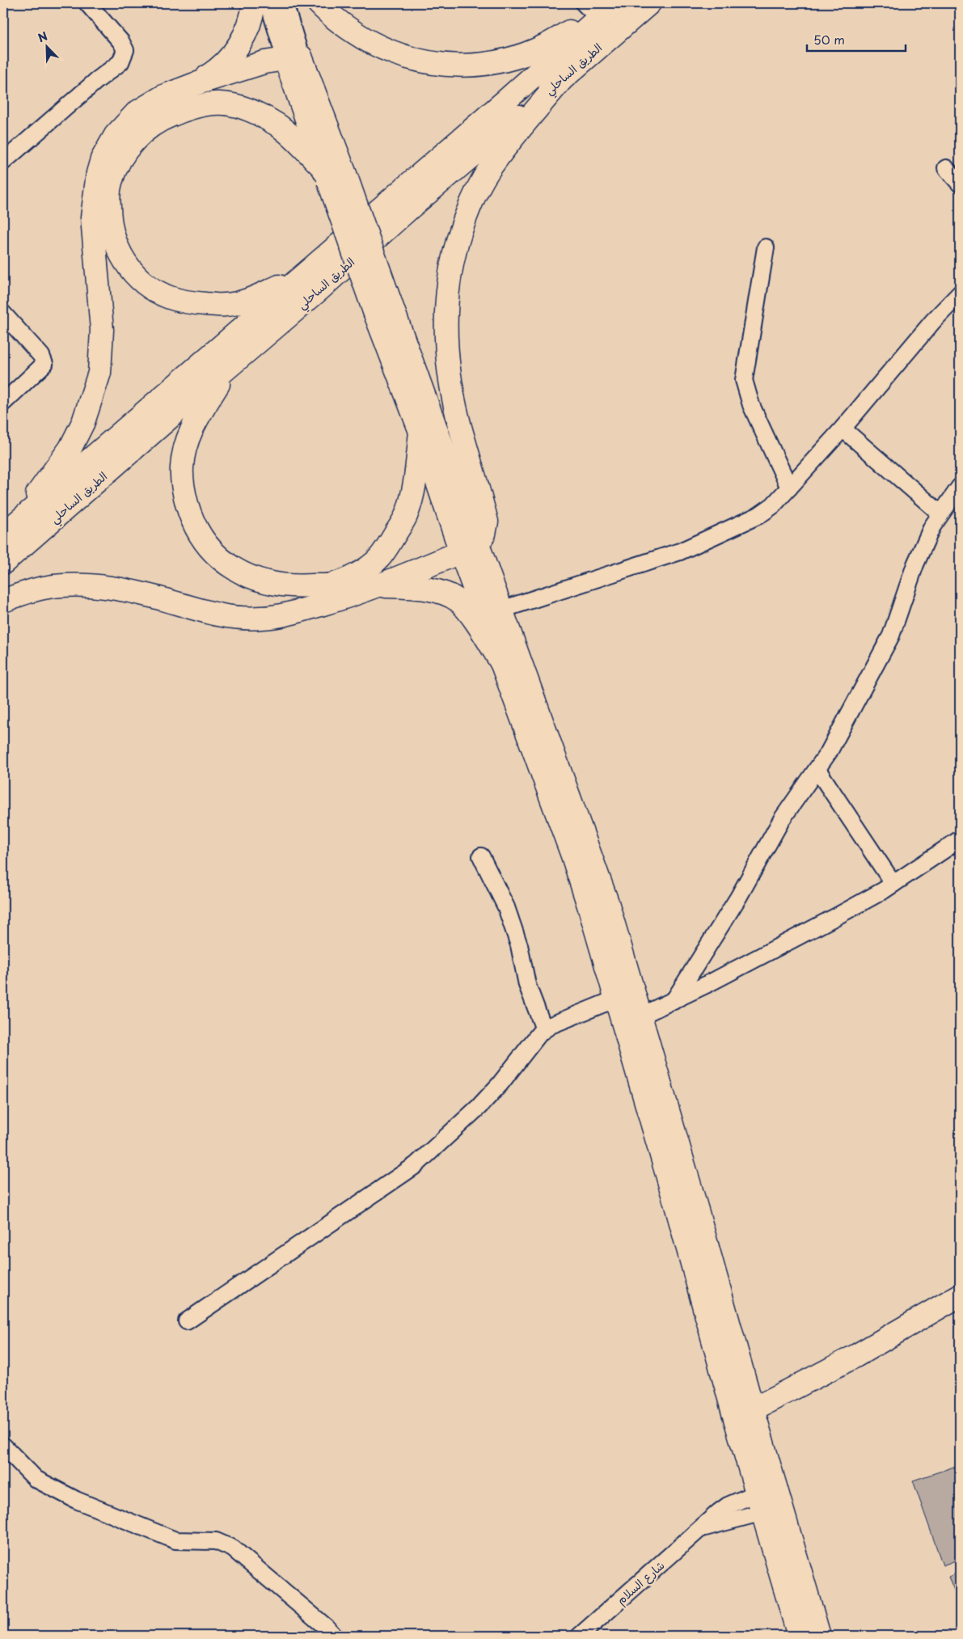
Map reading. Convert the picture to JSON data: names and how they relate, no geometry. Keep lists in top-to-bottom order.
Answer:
{
  "streets": {
    "main road": ["الطريق الساحلي"],
    "street": ["شارع السلام"]
  },
  "scale_bar": "50 m",
  "north": "top left"
}
